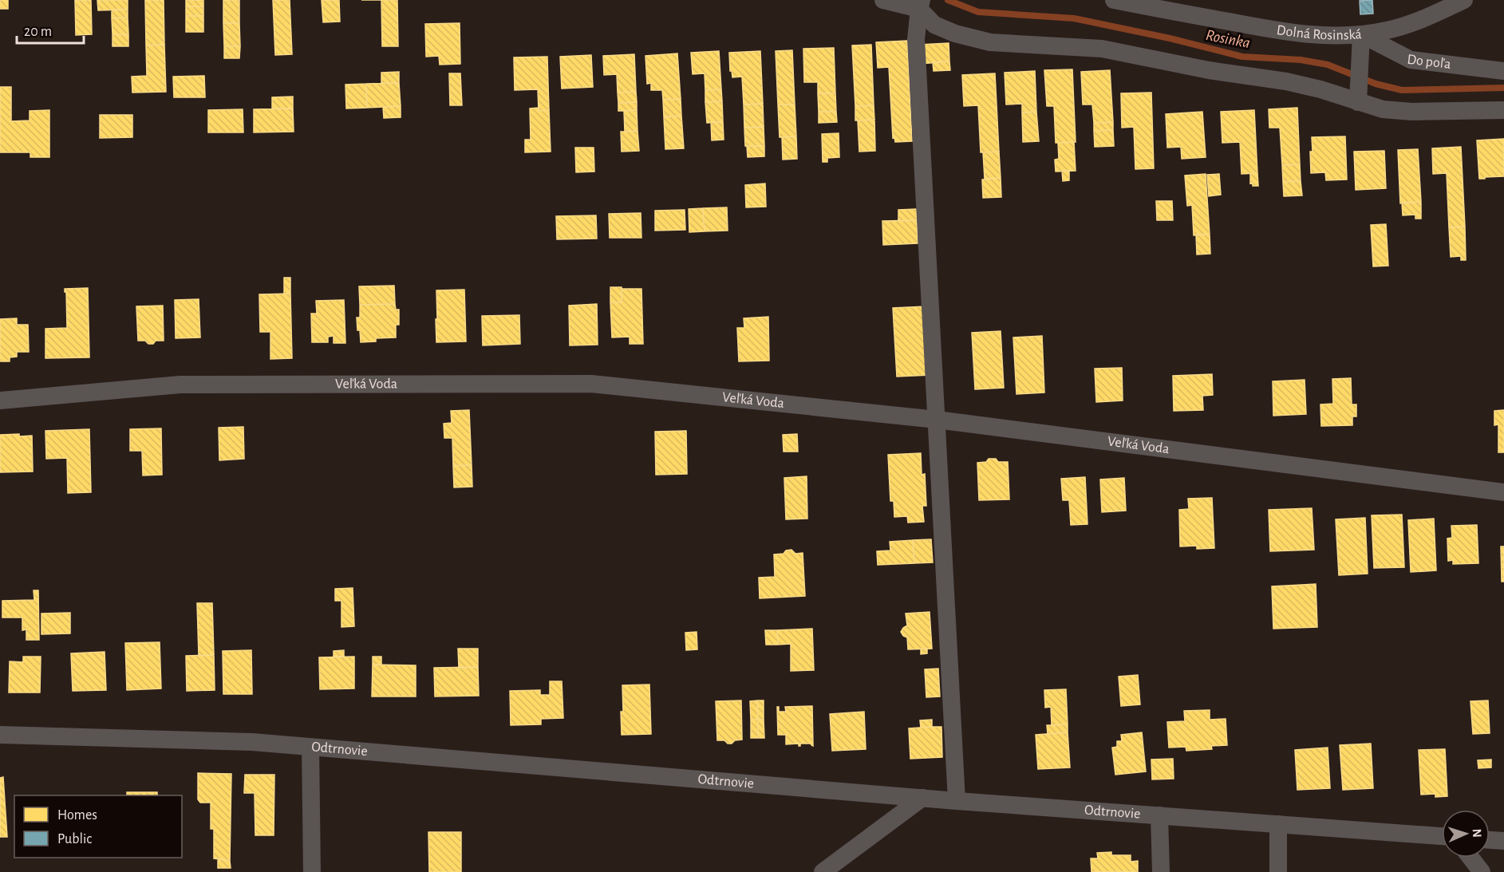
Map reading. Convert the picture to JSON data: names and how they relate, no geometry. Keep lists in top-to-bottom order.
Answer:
{
  "streets": {
    "street": [
      "Dolná Rosinská",
      "Do poľa",
      "Veľká Voda",
      "Odtrnovie"
    ]
  },
  "crossings": [
    ["Dolná Rosinská", "Do poľa"]
  ],
  "water": ["Rosinka"],
  "legend": ["Homes", "Public"],
  "scale_bar": "20 m",
  "north": "right"
}
